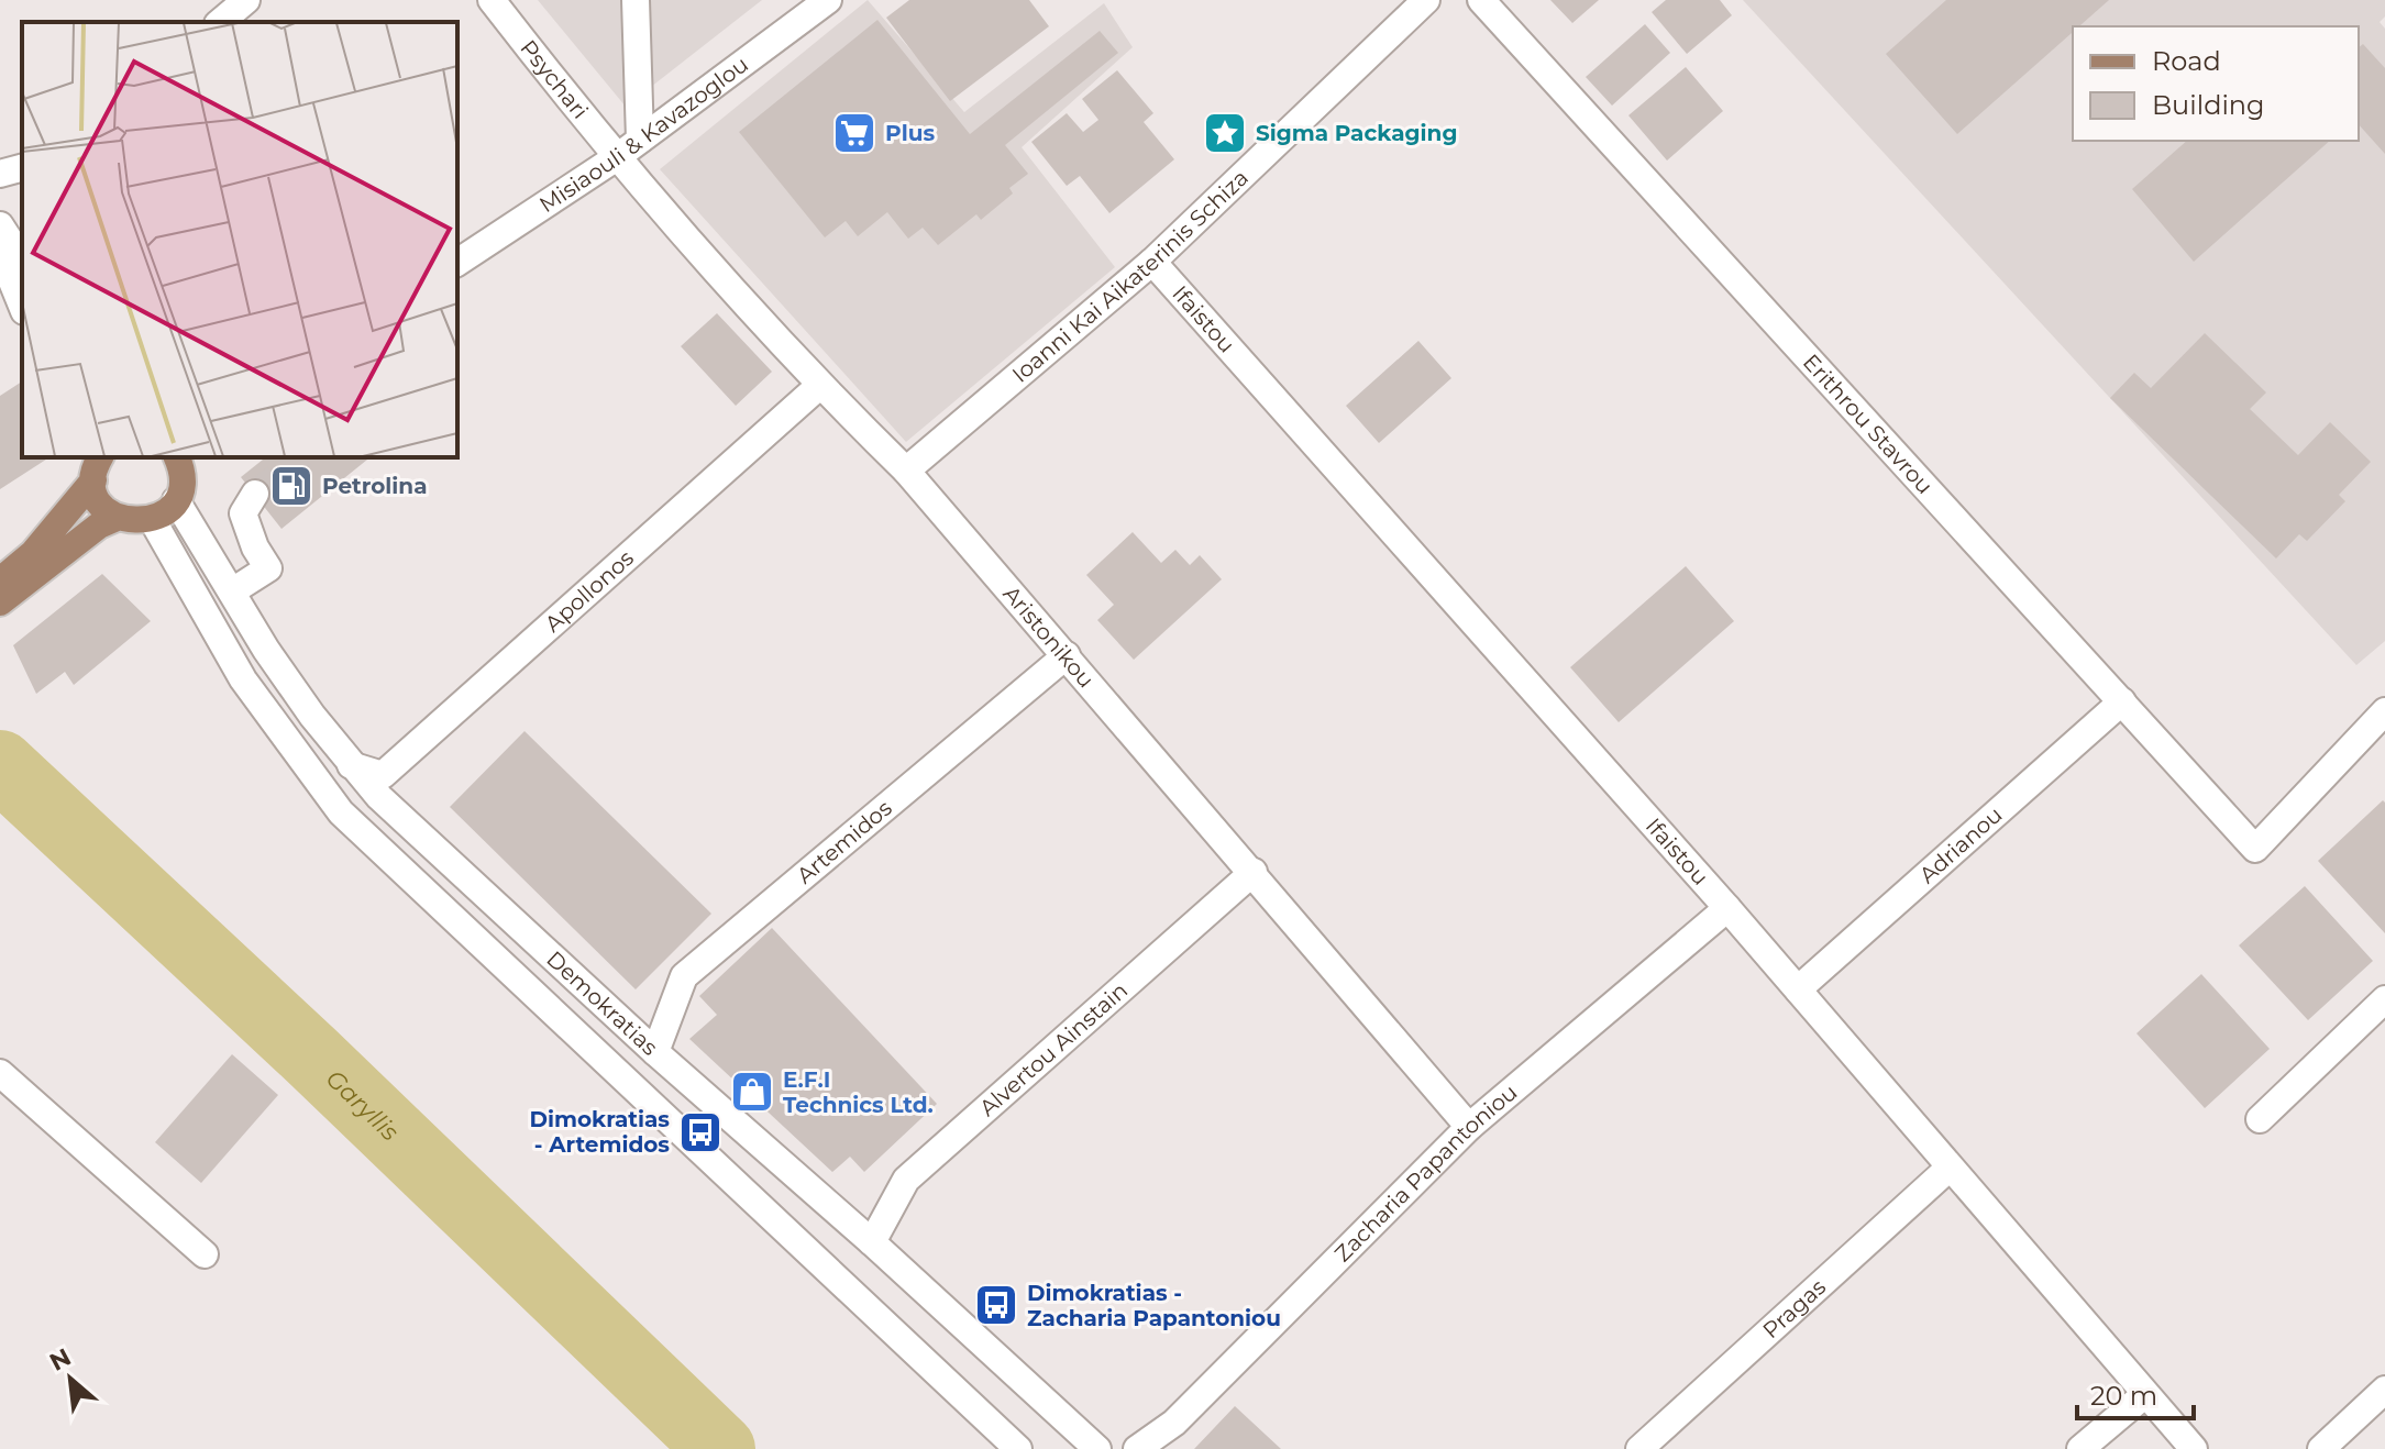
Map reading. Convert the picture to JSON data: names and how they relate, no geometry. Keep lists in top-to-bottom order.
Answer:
{
  "streets": {
    "street": [
      "Psychari",
      "Misiaouli & Kavazoglou",
      "Ioanni Kai Aikaterinis Schiza",
      "Ifaistou",
      "Erithrou Stavrou",
      "Apollonos",
      "Aristonikou",
      "Artemidos",
      "Adrianou",
      "Demokratias",
      "Alvertou Ainstain",
      "Zacharia Papantoniou",
      "Pragas"
    ]
  },
  "crossings": [
    ["Psychari", "Misiaouli & Kavazoglou"],
    ["Psychari", "Aristonikou"],
    ["Misiaouli & Kavazoglou", "Aristonikou"],
    ["Ioanni Kai Aikaterinis Schiza", "Ifaistou"],
    ["Ioanni Kai Aikaterinis Schiza", "Aristonikou"],
    ["Ifaistou", "Adrianou"],
    ["Ifaistou", "Zacharia Papantoniou"],
    ["Ifaistou", "Pragas"],
    ["Erithrou Stavrou", "Adrianou"],
    ["Apollonos", "Aristonikou"],
    ["Apollonos", "Demokratias"],
    ["Aristonikou", "Artemidos"],
    ["Aristonikou", "Alvertou Ainstain"],
    ["Aristonikou", "Zacharia Papantoniou"],
    ["Artemidos", "Demokratias"],
    ["Demokratias", "Alvertou Ainstain"]
  ],
  "water": ["Garyllis"],
  "places": {
    "supermarket": ["Plus"],
    "place": ["Sigma Packaging"],
    "fuel station": ["Petrolina"],
    "shop": ["E.F.I Technics Ltd."],
    "bus stop": ["Dimokratias - Artemidos", "Dimokratias - Zacharia Papantoniou"]
  },
  "legend": ["Road", "Building"],
  "scale_bar": "20 m",
  "north": "top left"
}
